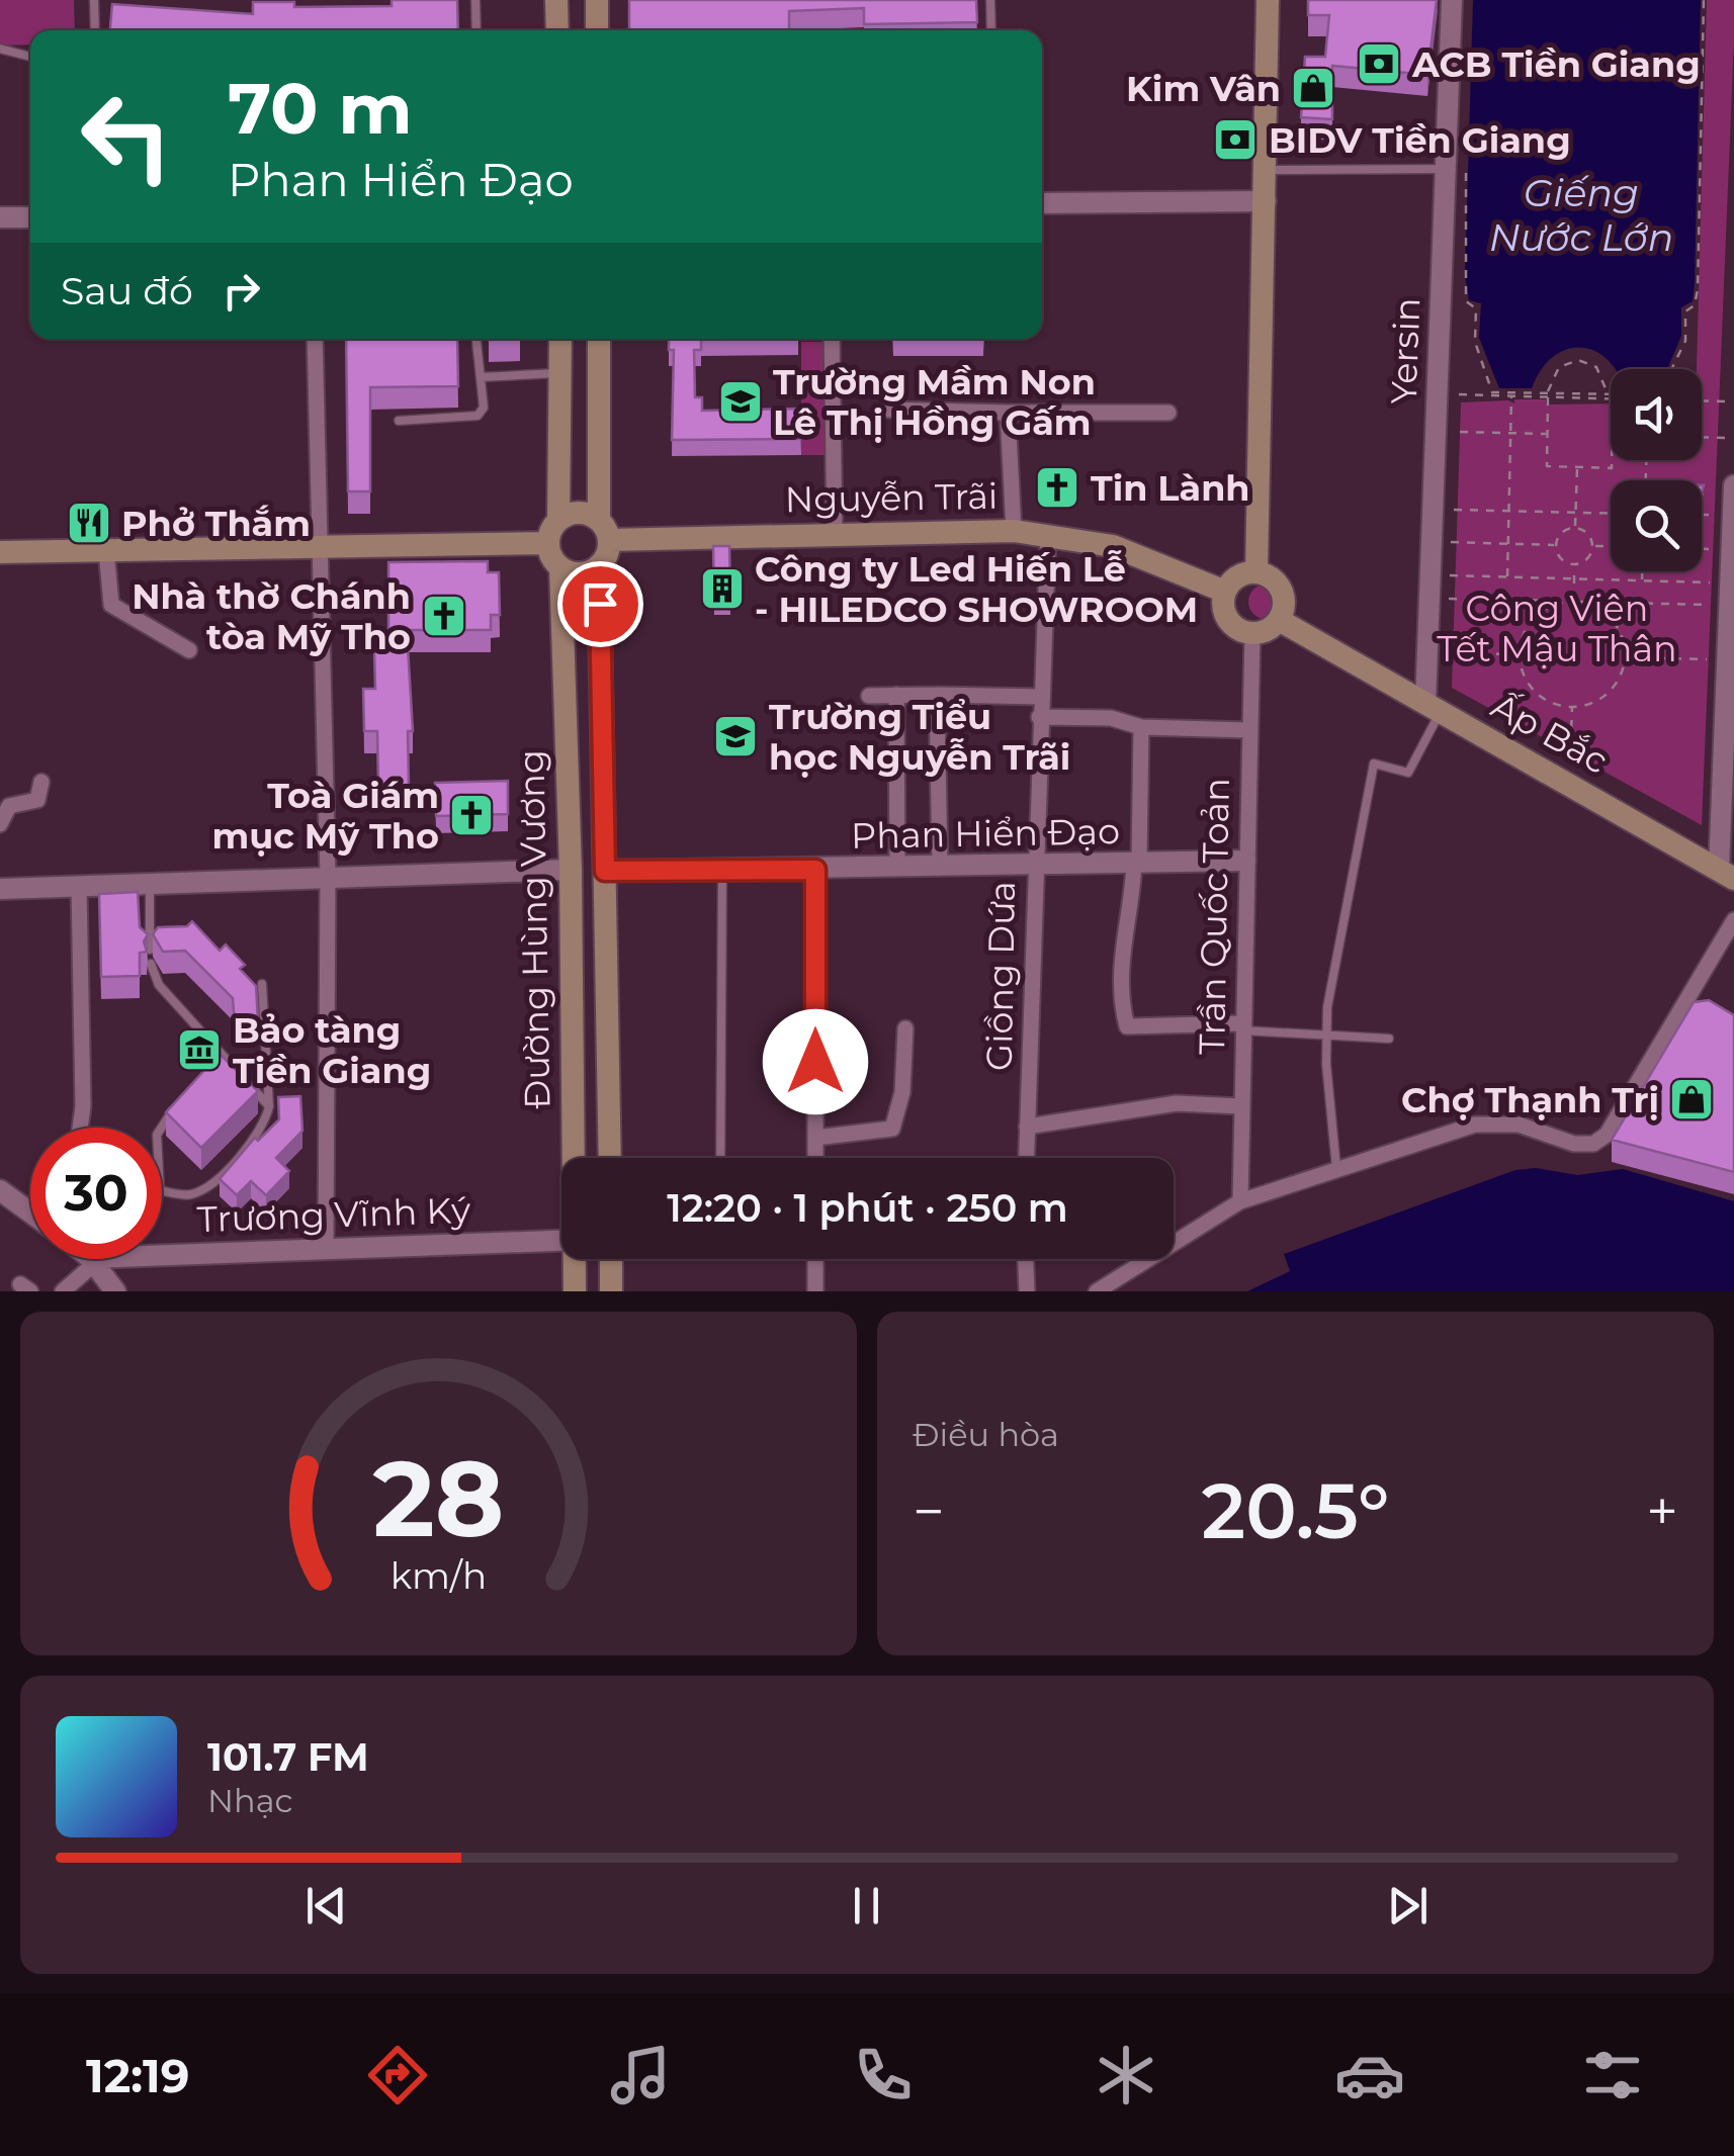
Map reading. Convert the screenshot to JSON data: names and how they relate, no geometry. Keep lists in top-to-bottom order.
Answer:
{
  "streets": {
    "main road": ["Nguyễn Trãi", "Ấp Bắc", "Đường Hùng Vương"],
    "street": [
      "Yersin",
      "Phan Hiển Đạo",
      "Trần Quốc Toản",
      "Giồng Dứa",
      "Trương Vĩnh Ký"
    ]
  },
  "crossings": [
    ["Yersin", "Ấp Bắc"],
    ["Nguyễn Trãi", "Ấp Bắc"],
    ["Nguyễn Trãi", "Trần Quốc Toản"],
    ["Nguyễn Trãi", "Đường Hùng Vương"],
    ["Nguyễn Trãi", "Giồng Dứa"],
    ["Ấp Bắc", "Trần Quốc Toản"],
    ["Phan Hiển Đạo", "Trần Quốc Toản"],
    ["Phan Hiển Đạo", "Đường Hùng Vương"],
    ["Phan Hiển Đạo", "Giồng Dứa"]
  ],
  "water": ["Giếng Nước Lớn"],
  "parks": ["Công Viên Tết Mậu Thân"],
  "places": {
    "bank": ["ACB Tiền Giang", "BIDV Tiền Giang"],
    "shop": ["Kim Vân", "Chợ Thạnh Trị"],
    "school or university": ["Trường Mầm Non Lê Thị Hồng Gấm", "Trường Tiểu học Nguyễn Trãi"],
    "church": ["Tin Lành", "Nhà thờ Chánh tòa Mỹ Tho", "Toà Giám mục Mỹ Tho"],
    "restaurant": ["Phở Thắm"],
    "building": ["Công ty Led Hiến Lễ - HILEDCO SHOWROOM"],
    "museum": ["Bảo tàng Tiền Giang"]
  },
  "page": {
    "turn": ["70 m", "Phan Hiển Đạo"],
    "then": "Sau đó",
    "limit": "30",
    "trip": "12:20 · 1 phút · 250 m",
    "tile": "Điều hòa",
    "heat": ["−", "20.5°", "+"],
    "song": ["101.7 FM", "Nhạc"],
    "tabs": "12:19",
    "gauge": ["28", "km/h"]
  }
}
